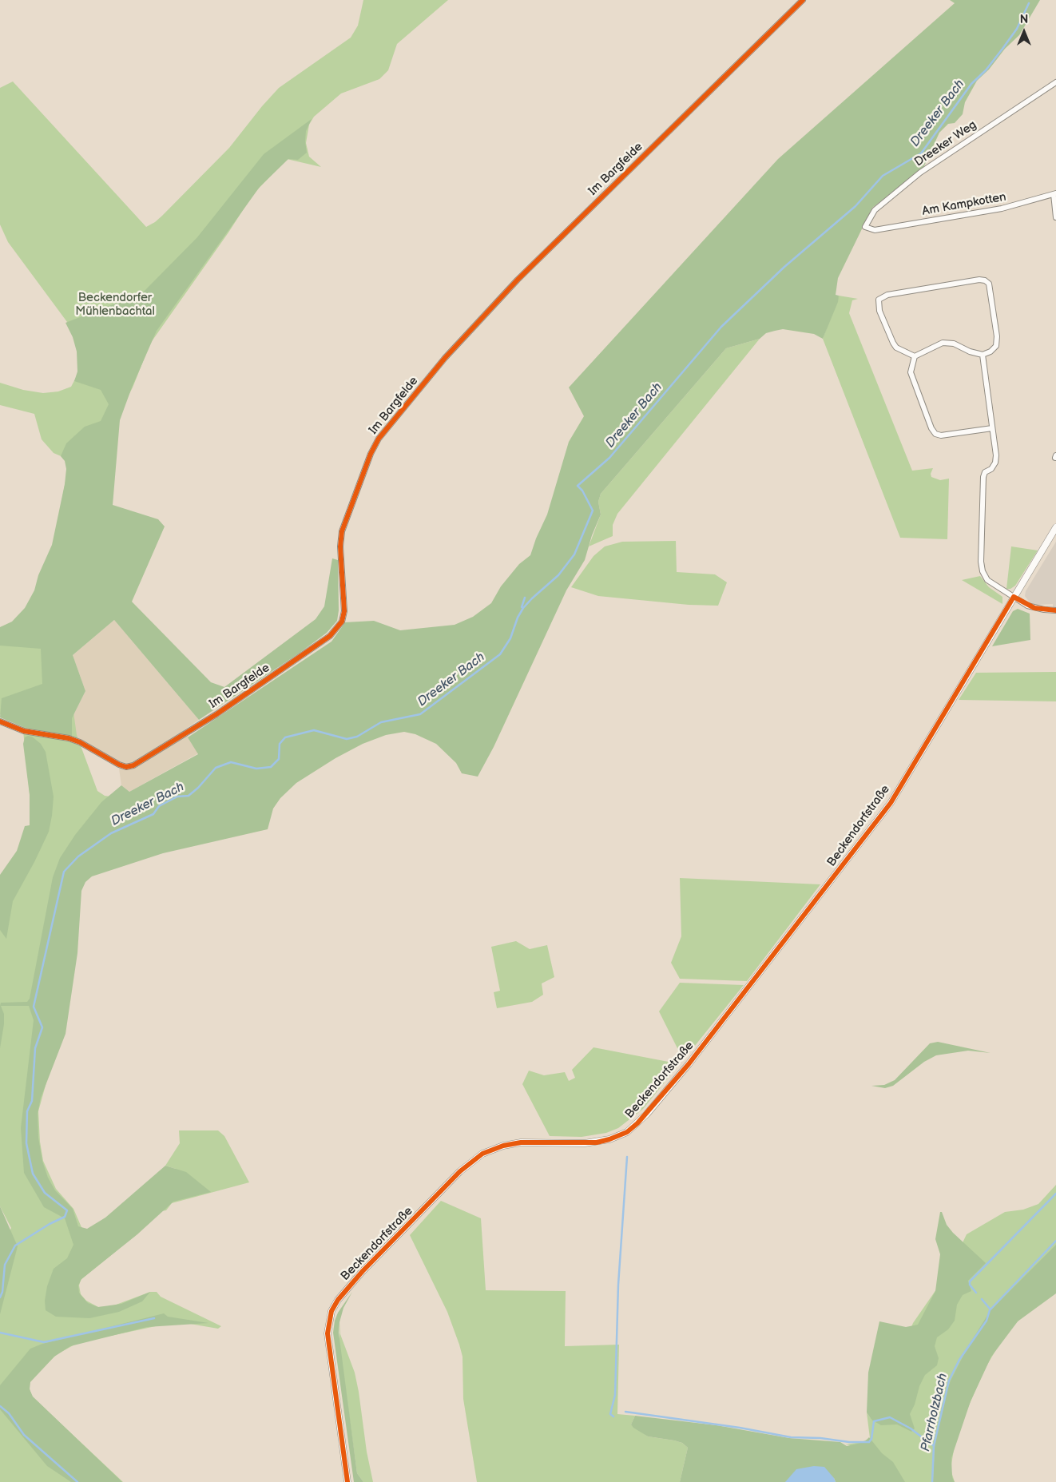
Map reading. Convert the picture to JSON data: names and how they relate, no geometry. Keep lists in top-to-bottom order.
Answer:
{
  "streets": {
    "street": [
      "Dreeker Weg",
      "Im Bargfelde",
      "Am Kampkotten",
      "Beckendorfstraße"
    ]
  },
  "crossings": [
    ["Dreeker Weg", "Am Kampkotten"]
  ],
  "water": ["Dreeker Bach", "Pfarrholzbach"],
  "parks": ["Beckendorfer Mühlenbachtal"],
  "north": "top"
}
